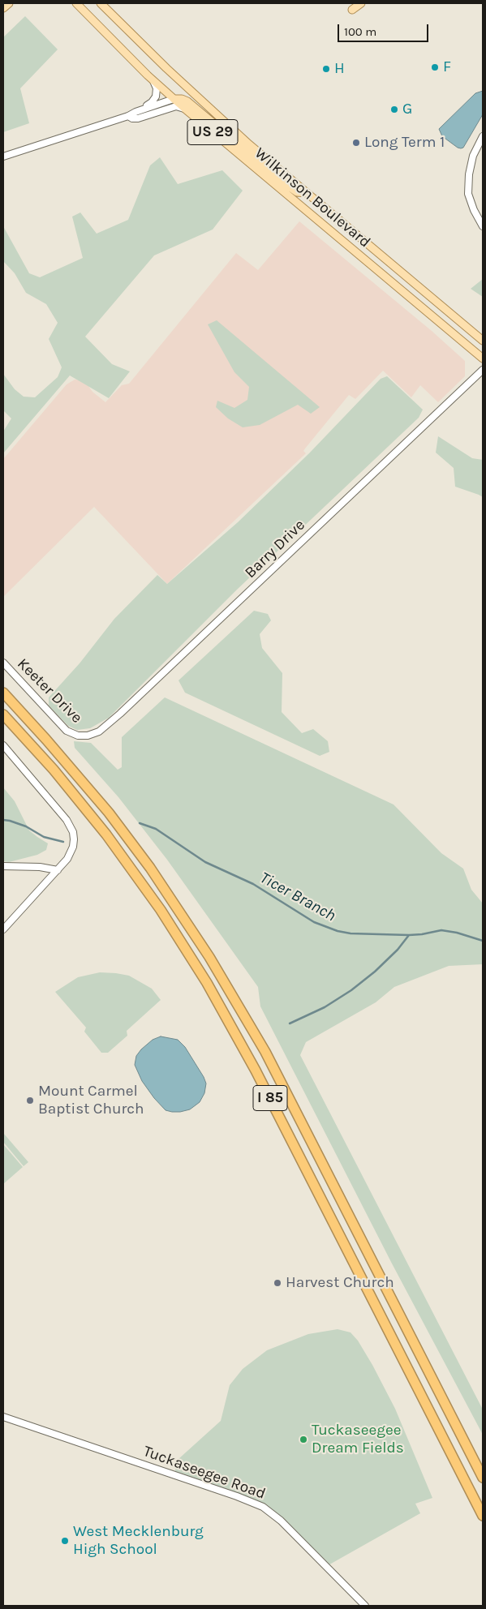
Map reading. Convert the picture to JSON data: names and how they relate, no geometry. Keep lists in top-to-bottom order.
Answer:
{
  "streets": {
    "highway": ["I 85"],
    "main road": ["US 29", "Wilkinson Boulevard"],
    "street": ["Barry Drive", "Keeter Drive", "Tuckaseegee Road"]
  },
  "crossings": [
    ["Barry Drive", "Keeter Drive"]
  ],
  "water": ["Ticer Branch"],
  "places": [
    "F",
    "H",
    "G",
    "Long Term 1",
    "Mount Carmel Baptist Church",
    "Harvest Church",
    "Tuckaseegee Dream Fields",
    "West Mecklenburg High School"
  ],
  "scale_bar": "100 m"
}
